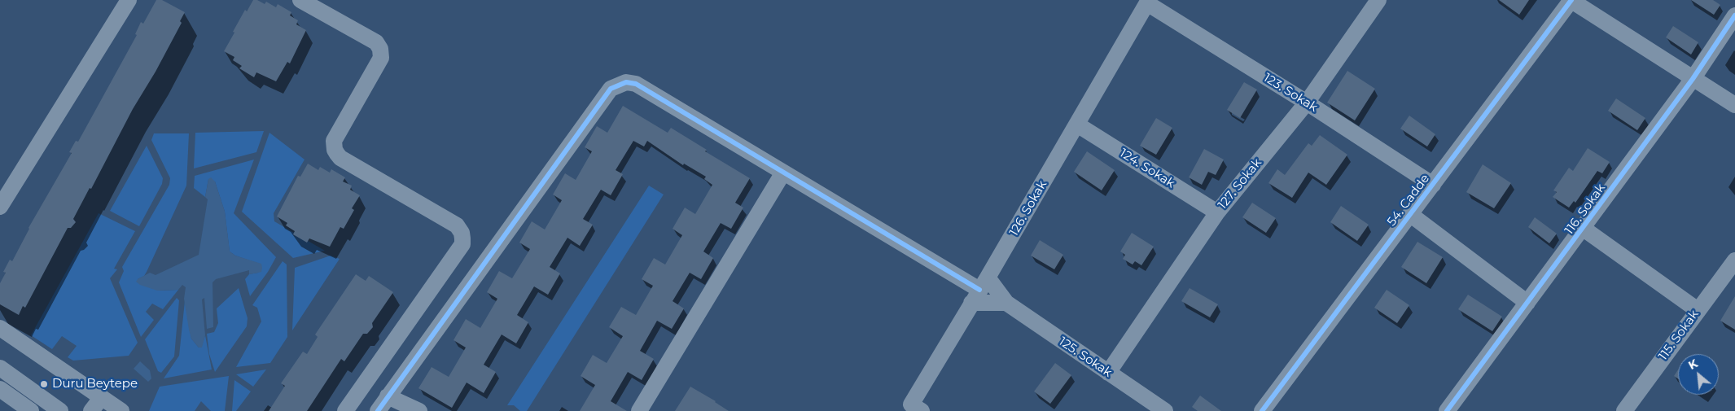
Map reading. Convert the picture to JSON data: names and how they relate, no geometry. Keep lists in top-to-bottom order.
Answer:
{
  "streets": {
    "street": [
      "123. Sokak",
      "124. Sokak",
      "127. Sokak",
      "54. Cadde",
      "126. Sokak",
      "116. Sokak",
      "115. Sokak",
      "125. Sokak"
    ]
  },
  "crossings": [
    ["123. Sokak", "127. Sokak"],
    ["123. Sokak", "54. Cadde"],
    ["123. Sokak", "126. Sokak"],
    ["124. Sokak", "127. Sokak"],
    ["124. Sokak", "126. Sokak"],
    ["127. Sokak", "125. Sokak"],
    ["126. Sokak", "125. Sokak"]
  ],
  "places": ["Duru Beytepe"],
  "north": "top left"
}
